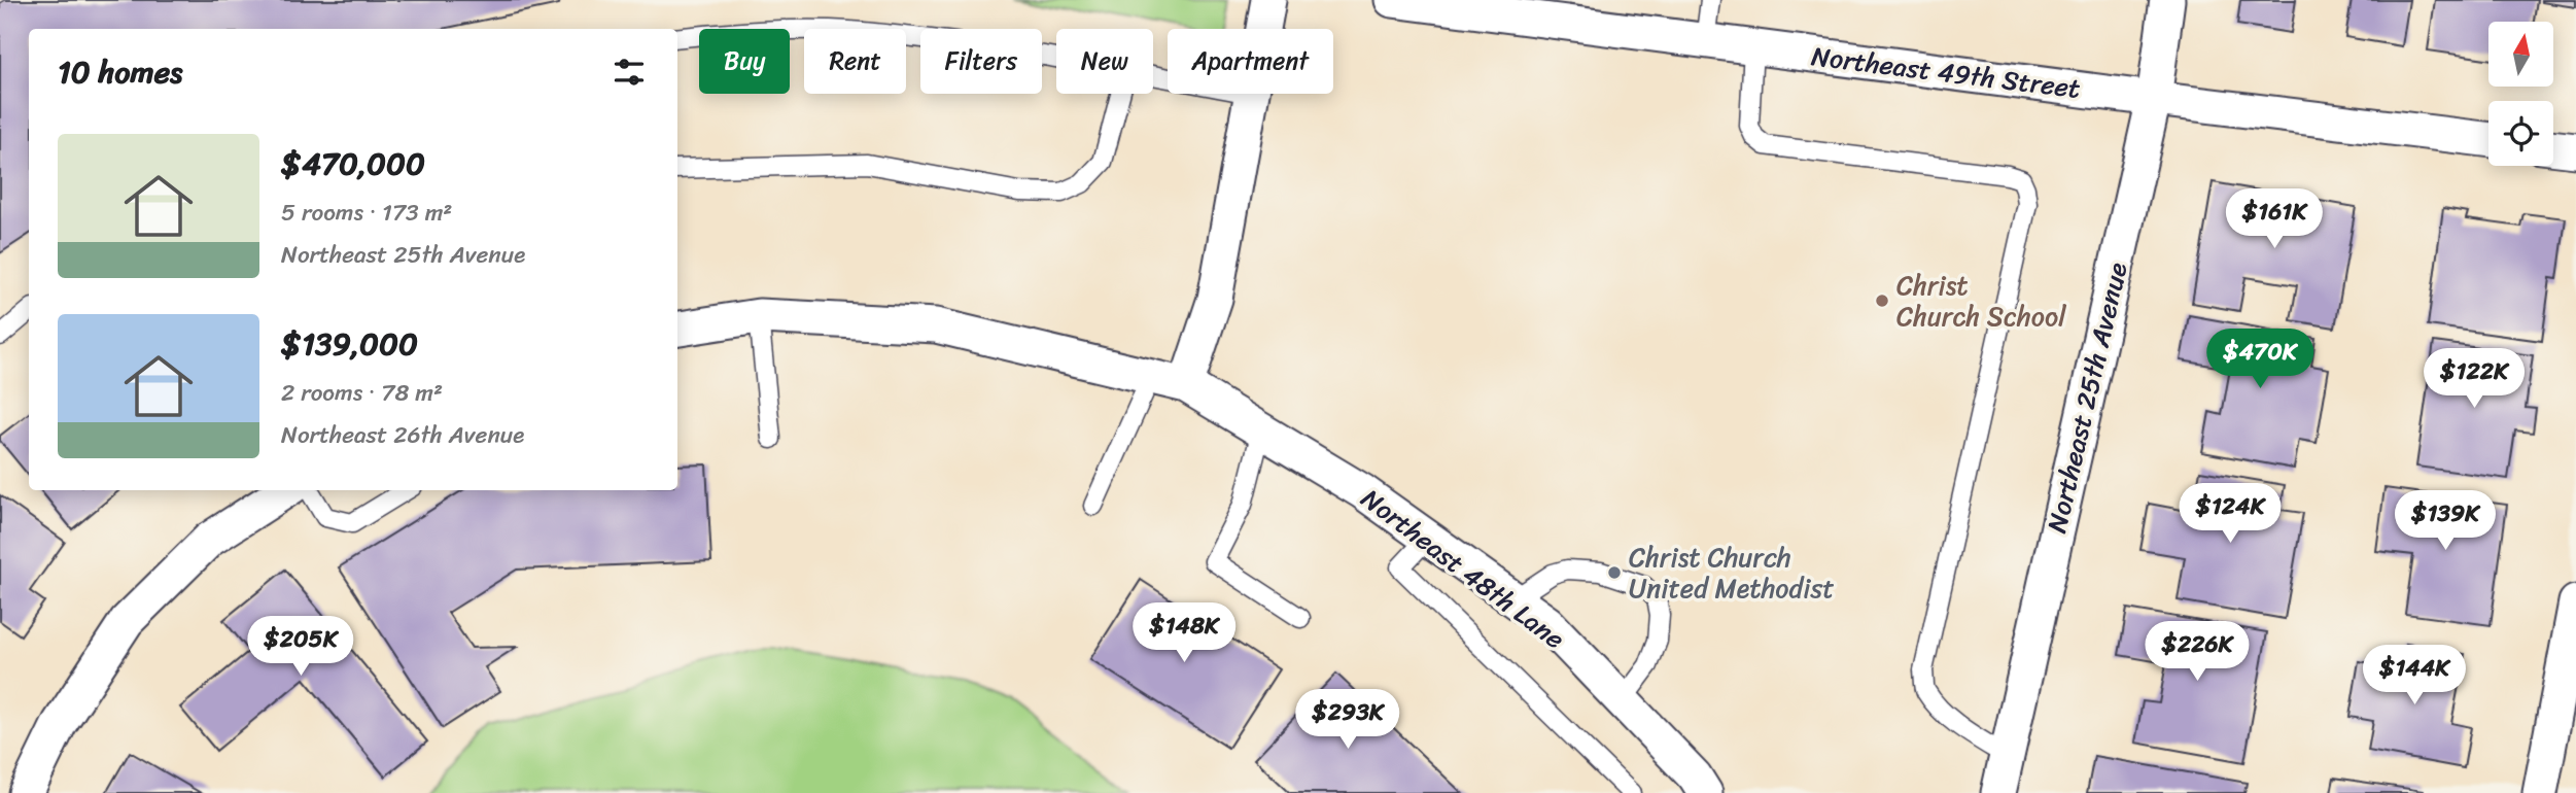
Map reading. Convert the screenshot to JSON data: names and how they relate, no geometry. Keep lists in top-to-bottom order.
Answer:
{
  "streets": {
    "street": ["Northeast 49th Street", "Northeast 25th Avenue", "Northeast 48th Lane"]
  },
  "crossings": [
    ["Northeast 49th Street", "Northeast 25th Avenue"]
  ],
  "places": ["Christ Church School", "Christ Church United Methodist"],
  "north": "top",
  "page": {
    "chip": [
      "Buy",
      "Rent",
      "Filters",
      "New",
      "Apartment"
    ],
    "heading": "10 homes",
    "list": [
      {
        "name": "$470,000",
        "note": "5 rooms · 173 m² · Northeast 25th Avenue"
      },
      {
        "name": "$139,000",
        "note": "2 rooms · 78 m² · Northeast 26th Avenue"
      }
    ],
    "price": [
      "$161K",
      "$470K",
      "$122K",
      "$124K",
      "$139K",
      "$148K",
      "$205K",
      "$226K",
      "$144K",
      "$293K"
    ]
  }
}
